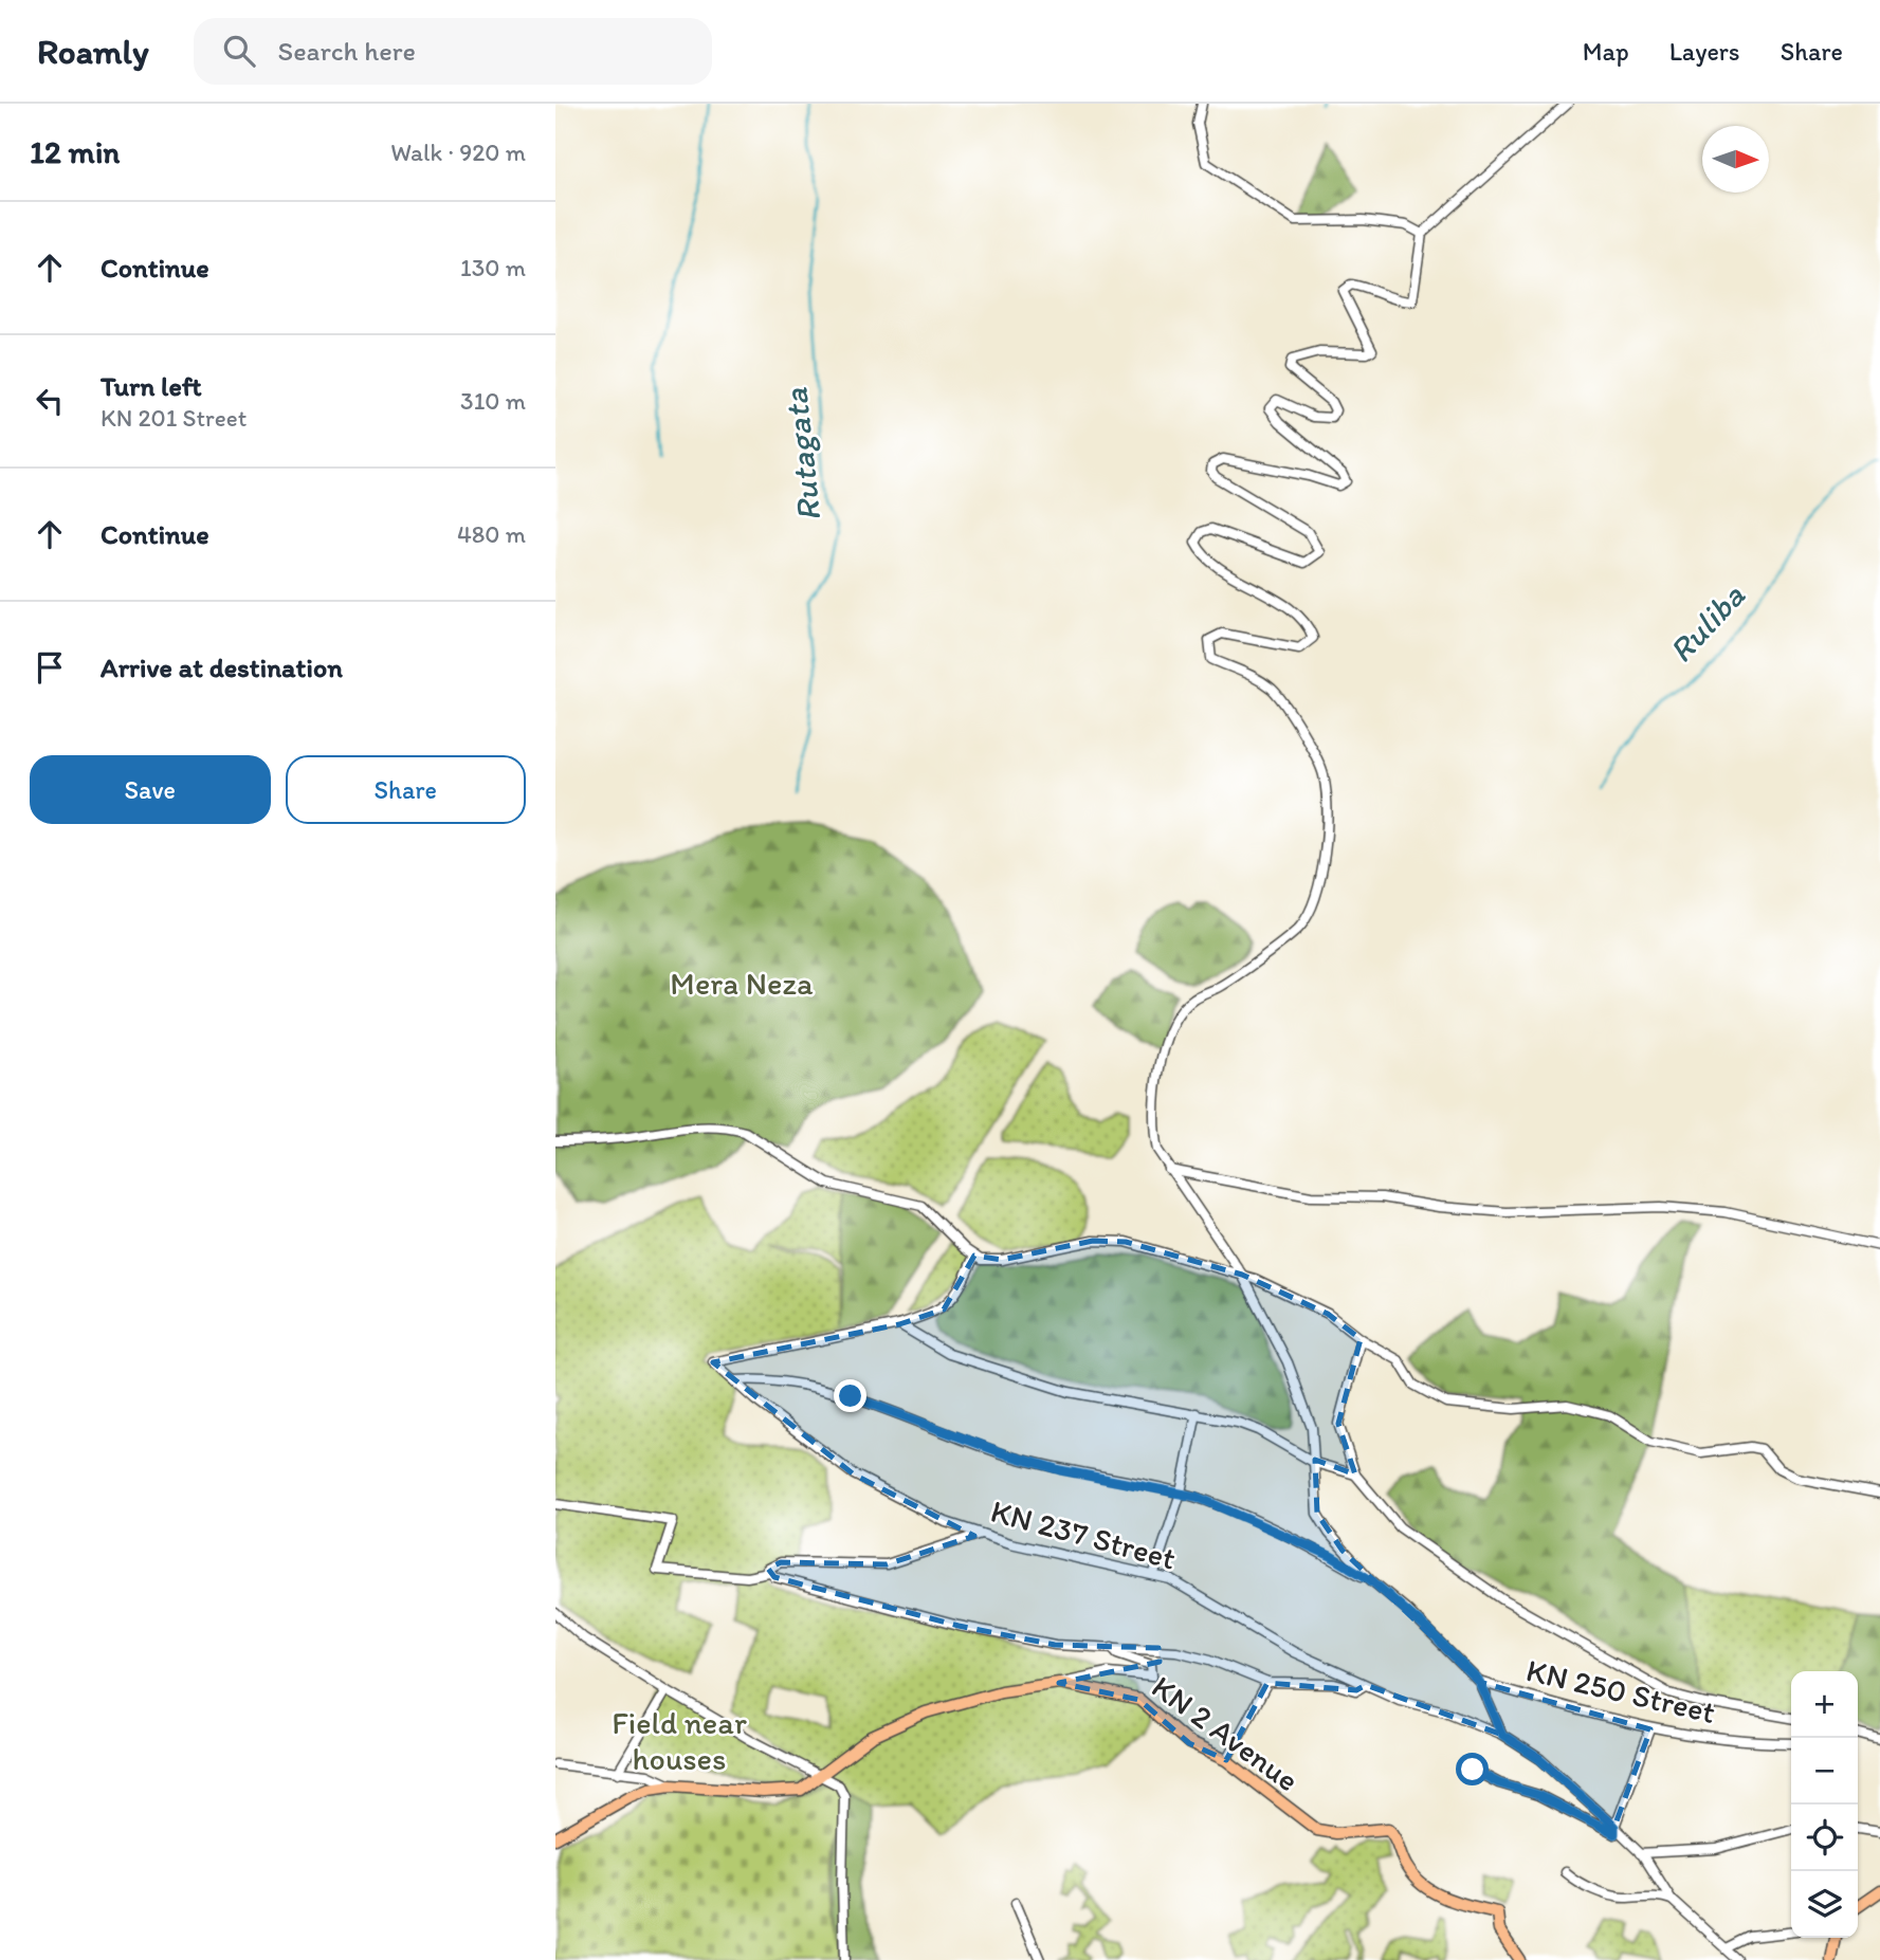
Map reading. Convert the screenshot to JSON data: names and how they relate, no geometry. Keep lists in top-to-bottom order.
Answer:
{
  "streets": {
    "main road": ["KN 2 Avenue"],
    "street": ["KN 237 Street", "KN 250 Street"]
  },
  "water": ["Rutagata", "Ruliba"],
  "parks": ["Mera Neza", "Field near houses"],
  "north": "right",
  "page": {
    "header": "Roamly",
    "search": "Search here",
    "nav": ["Map", "Layers", "Share"],
    "heading": ["12 min", "Walk · 920 m"],
    "list": [
      ["Continue", "130 m"],
      ["Turn left", "KN 201 Street", "310 m"],
      ["Continue", "480 m"],
      "Arrive at destination"
    ],
    "buttons": ["Save", "Share"],
    "map_buttons": ["+", "−"]
  }
}
